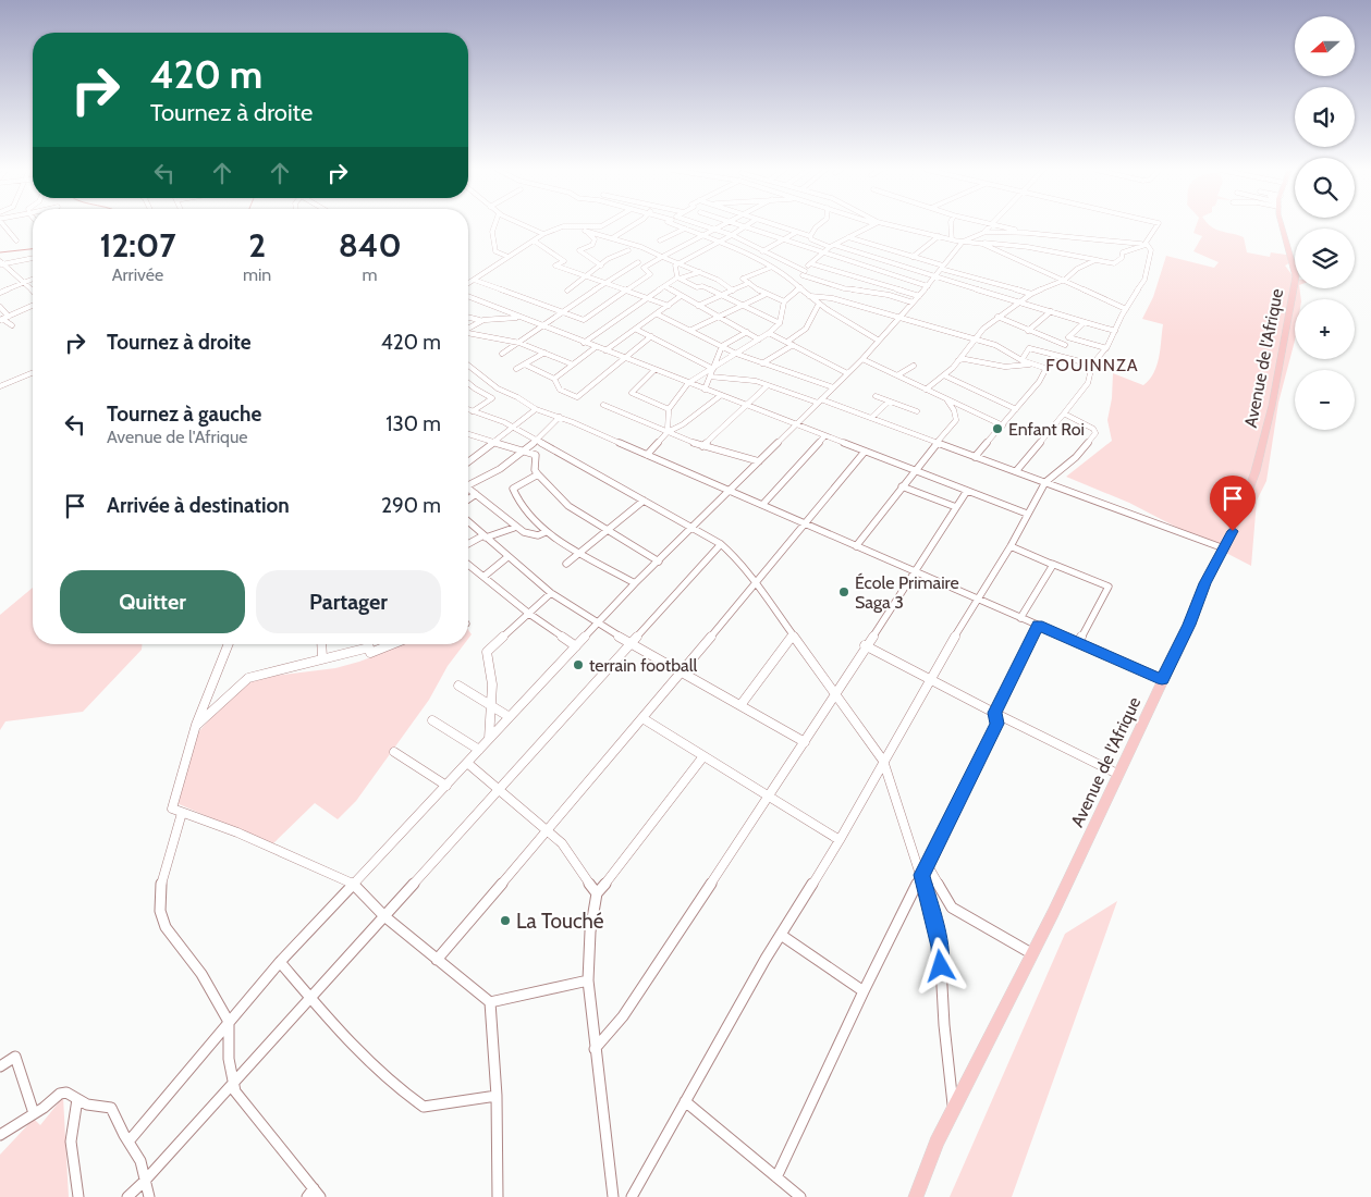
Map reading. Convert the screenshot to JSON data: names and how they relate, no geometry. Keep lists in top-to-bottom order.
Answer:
{
  "streets": {
    "main road": ["Avenue de l'Afrique"]
  },
  "districts": ["FOUINNZA"],
  "places": [
    "Enfant Roi",
    "École Primaire Saga 3",
    "terrain football",
    "La Touché"
  ],
  "north": "left",
  "page": {
    "map_buttons": ["+", "−"],
    "turn": ["420 m", "Tournez à droite"],
    "eta": [
      "12:07",
      "Arrivée",
      "2",
      "min",
      "840",
      "m"
    ],
    "list": [
      {
        "name": "Tournez à droite",
        "value": "420 m"
      },
      {
        "name": "Tournez à gauche",
        "note": "Avenue de l'Afrique",
        "value": "130 m"
      },
      {
        "name": "Arrivée à destination",
        "value": "290 m"
      }
    ],
    "buttons": ["Quitter", "Partager"]
  }
}
